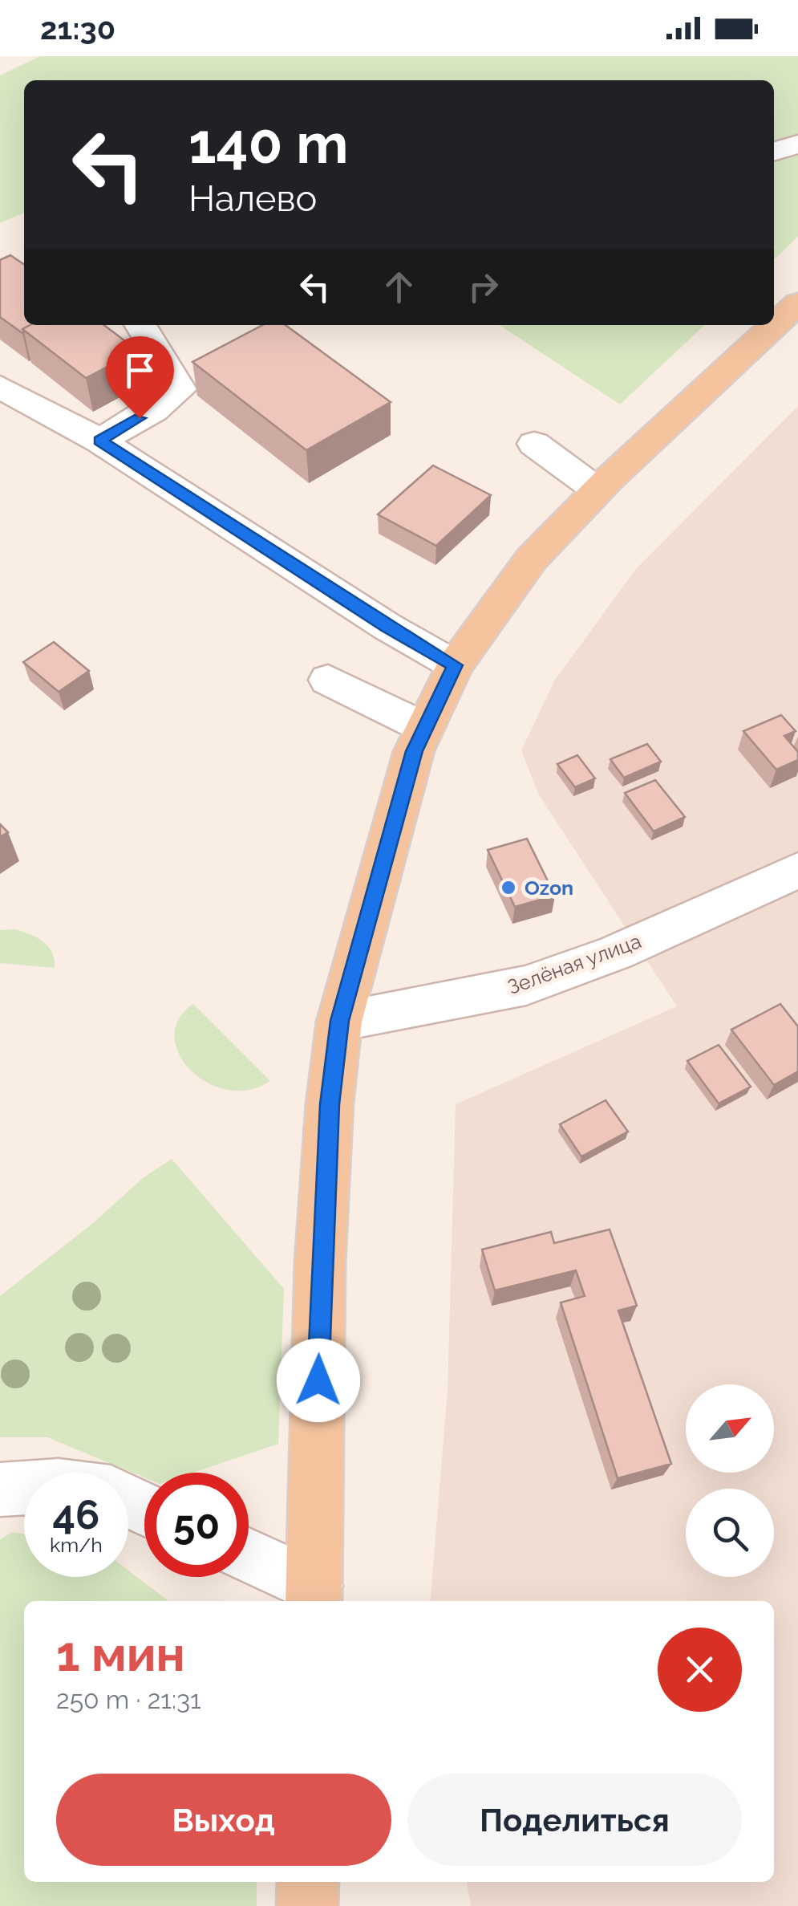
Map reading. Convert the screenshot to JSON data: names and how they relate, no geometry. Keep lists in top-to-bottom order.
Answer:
{
  "streets": {
    "street": ["Зелёная улица"]
  },
  "places": ["Ozon"],
  "north": "top right",
  "page": {
    "status": "21:30",
    "turn": ["140 m", "Налево"],
    "speed": "46 km/h",
    "limit": "50",
    "heading": ["1 мин", "250 m · 21:31"],
    "buttons": ["Выход", "Поделиться"]
  }
}
